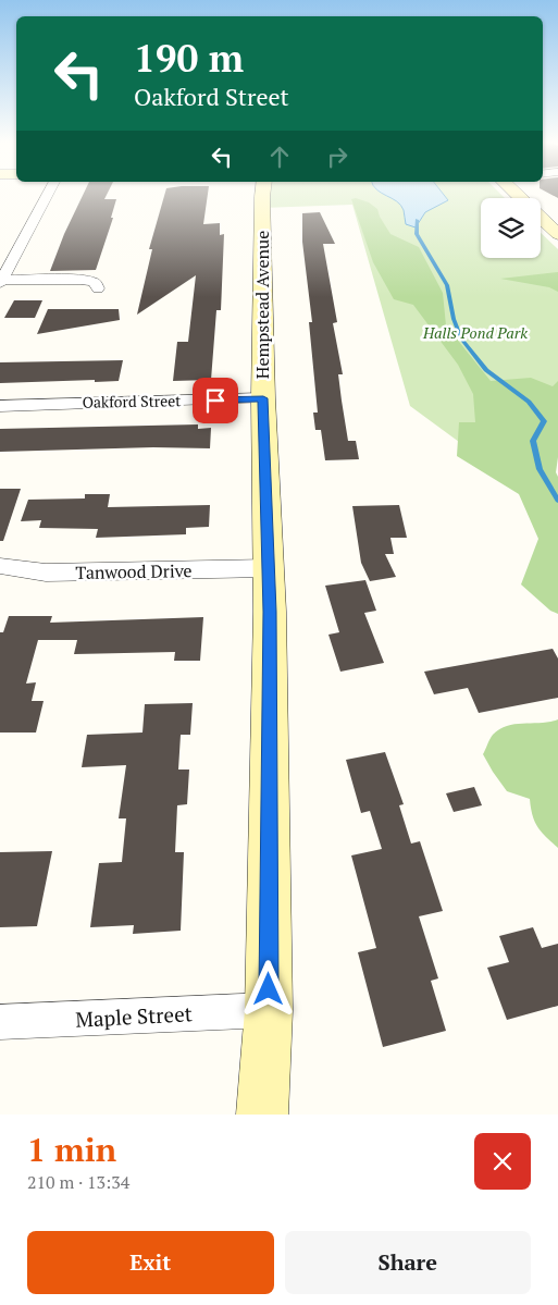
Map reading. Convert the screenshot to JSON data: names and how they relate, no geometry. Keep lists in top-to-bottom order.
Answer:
{
  "streets": {
    "main road": ["Hempstead Avenue"],
    "street": ["Oakford Street", "Tanwood Drive", "Maple Street"]
  },
  "crossings": [
    ["Hempstead Avenue", "Oakford Street"],
    ["Hempstead Avenue", "Tanwood Drive"],
    ["Hempstead Avenue", "Maple Street"]
  ],
  "parks": ["Halls Pond Park"],
  "page": {
    "turn": ["190 m", "Oakford Street"],
    "heading": ["1 min", "210 m · 13:34"],
    "buttons": ["Exit", "Share"]
  }
}
